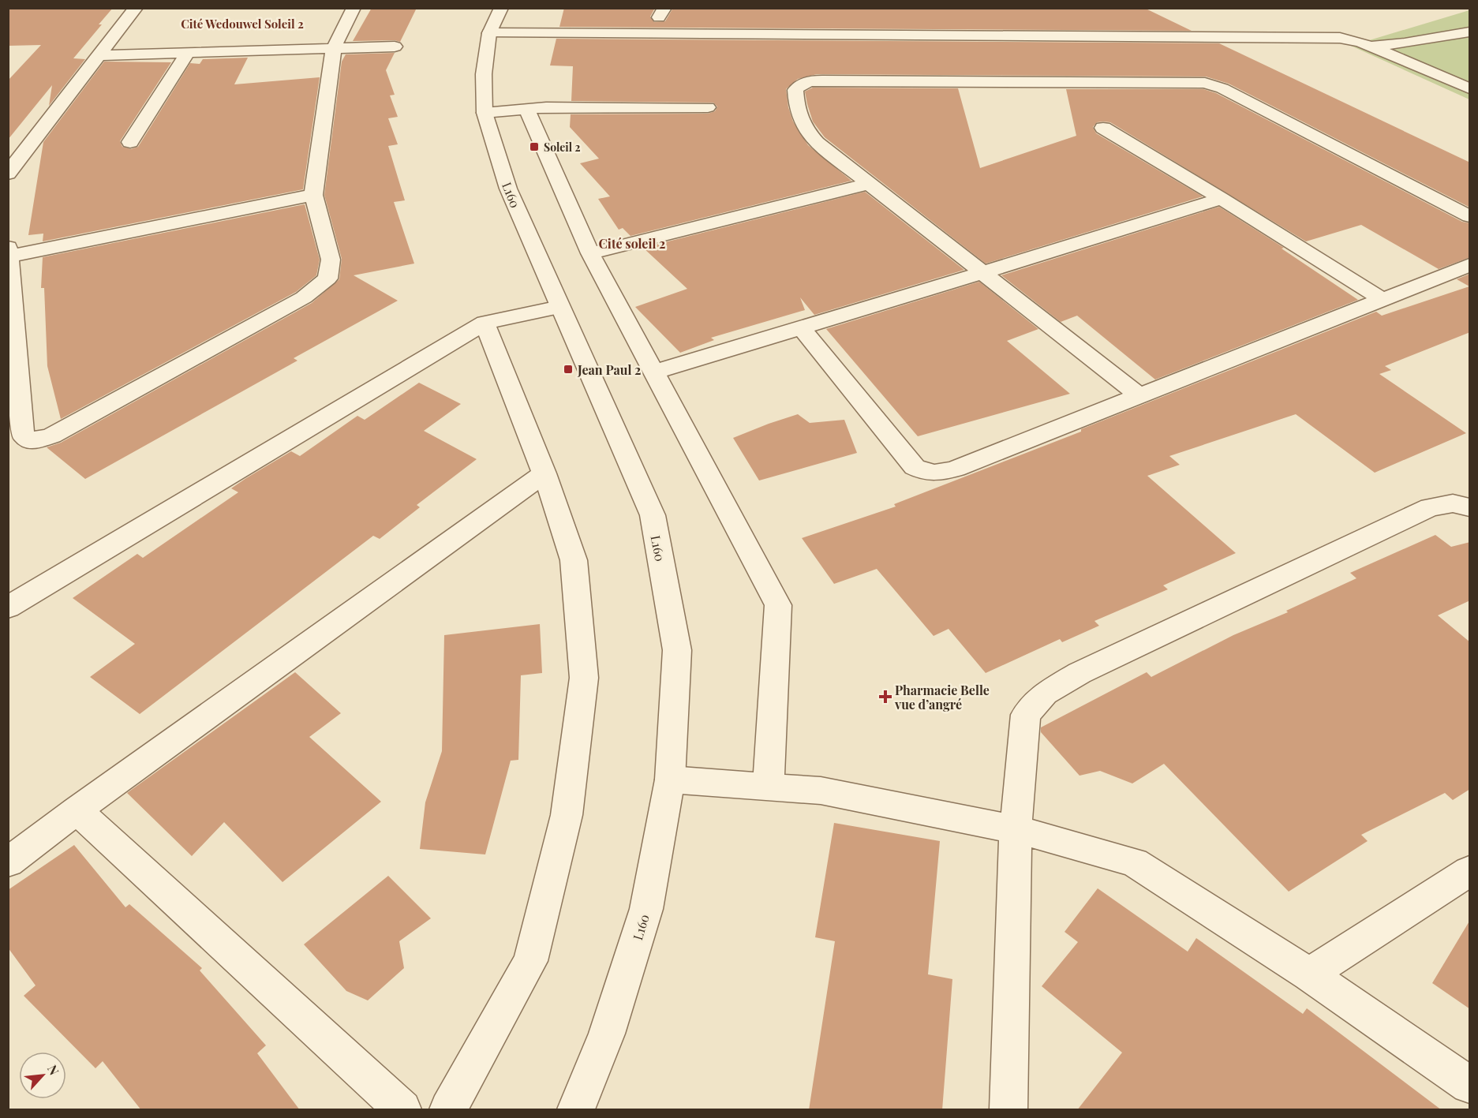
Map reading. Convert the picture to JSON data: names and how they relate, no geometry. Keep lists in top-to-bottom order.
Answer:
{
  "streets": {
    "street": ["L160"]
  },
  "districts": ["Cité Wedouwel Soleil 2", "Cité soleil 2"],
  "places": {
    "transit": ["Soleil 2", "Jean Paul 2"],
    "health": ["Pharmacie Belle vue d’angré"]
  },
  "north": "top right"
}
